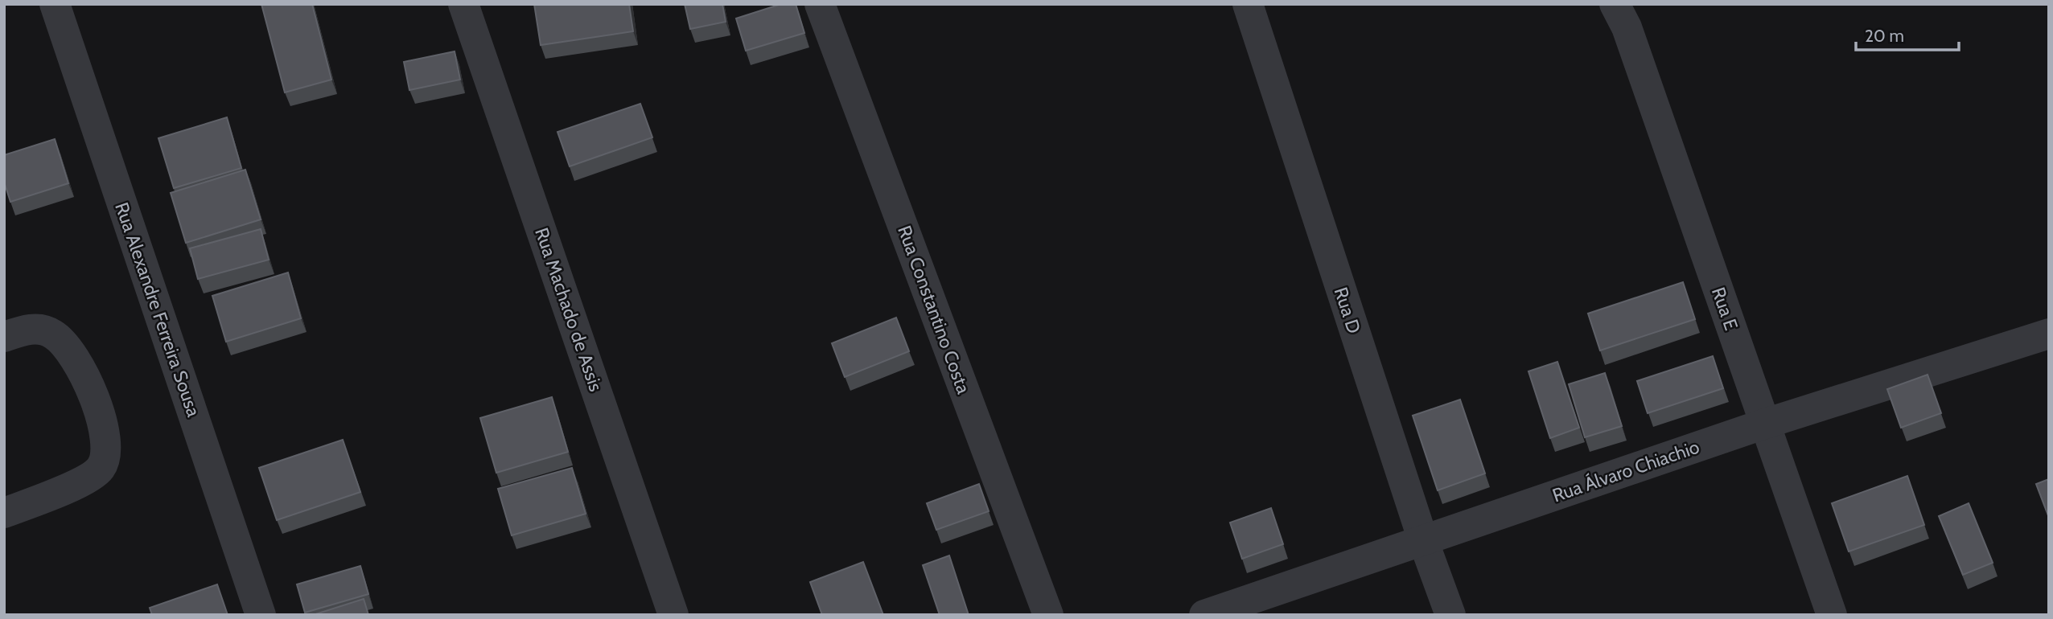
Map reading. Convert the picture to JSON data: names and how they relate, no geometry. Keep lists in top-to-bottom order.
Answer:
{
  "streets": {
    "street": [
      "Rua E",
      "Rua Alexandre Ferreira Sousa",
      "Rua Machado de Assis",
      "Rua Constantino Costa",
      "Rua D",
      "Rua Álvaro Chiachio"
    ]
  },
  "crossings": [
    ["Rua E", "Rua Álvaro Chiachio"],
    ["Rua D", "Rua Álvaro Chiachio"]
  ],
  "scale_bar": "20 m"
}
